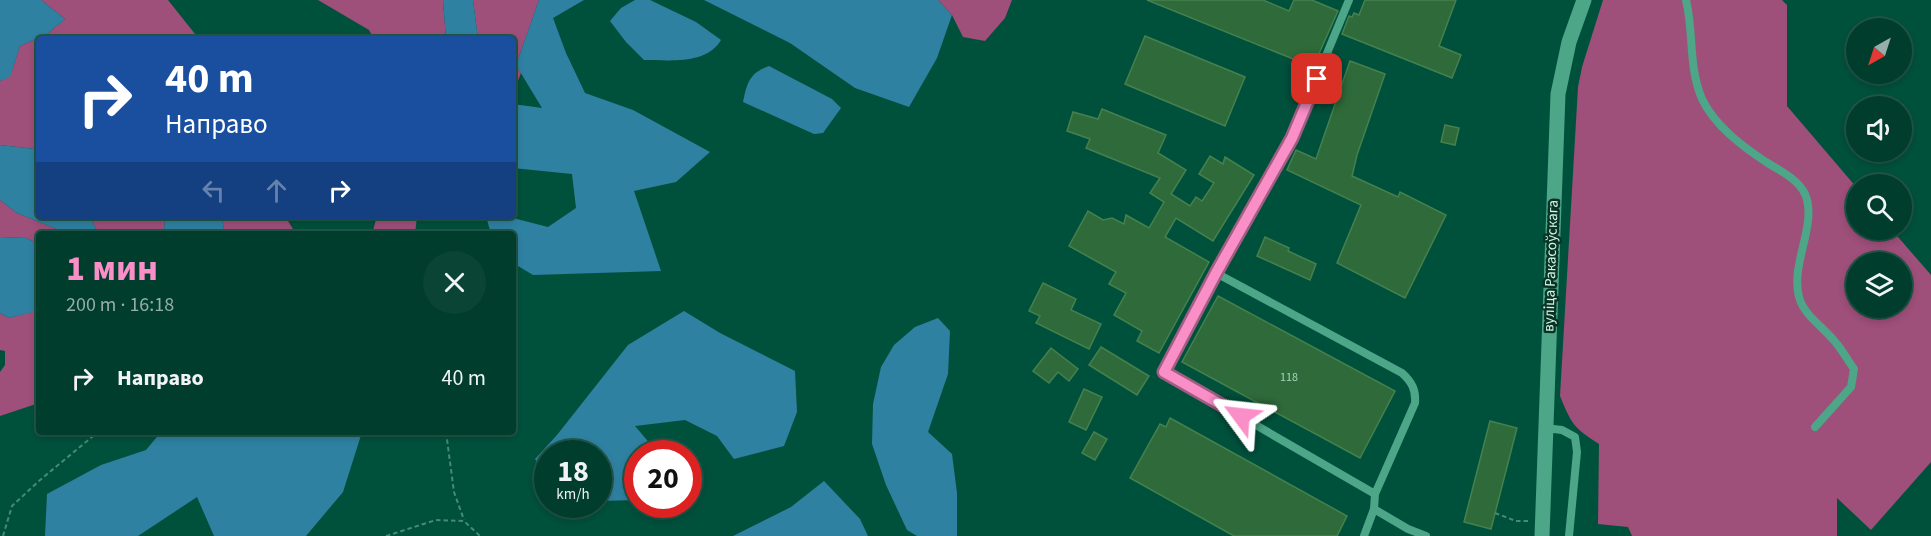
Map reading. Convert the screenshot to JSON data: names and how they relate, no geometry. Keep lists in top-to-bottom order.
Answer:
{
  "streets": {
    "street": ["вуліца Ракасоўскага"]
  },
  "house_numbers": ["118"],
  "north": "bottom left",
  "page": {
    "turn": ["40 m", "Направо"],
    "heading": ["1 мин", "200 m · 16:18"],
    "list": [
      {
        "name": "Направо",
        "value": "40 m"
      }
    ],
    "speed": "18 km/h",
    "limit": "20"
  }
}
